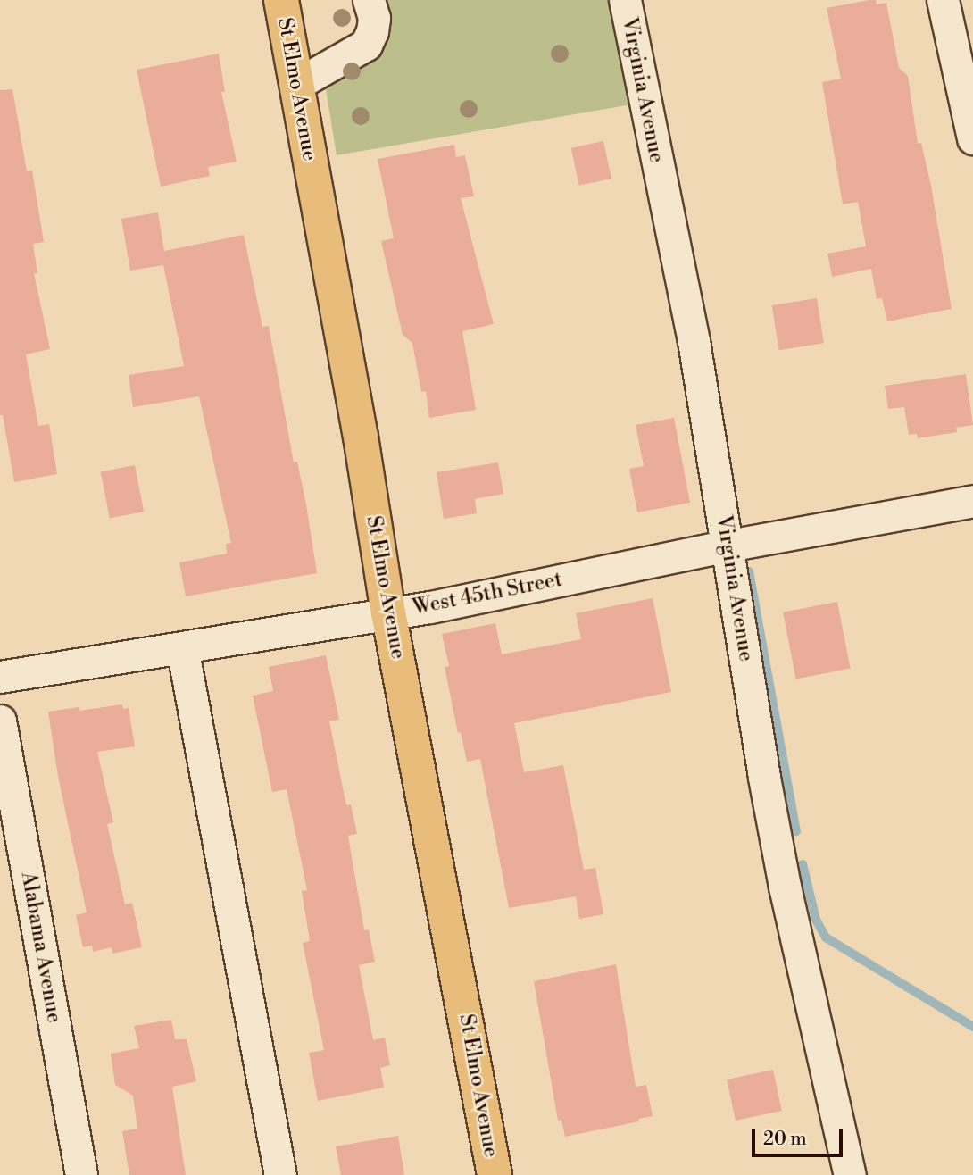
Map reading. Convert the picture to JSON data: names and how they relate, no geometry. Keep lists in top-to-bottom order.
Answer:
{
  "streets": {
    "main road": ["St Elmo Avenue"],
    "street": ["Virginia Avenue", "West 45th Street", "Alabama Avenue"]
  },
  "crossings": [
    ["St Elmo Avenue", "West 45th Street"],
    ["Virginia Avenue", "West 45th Street"]
  ],
  "scale_bar": "20 m"
}
